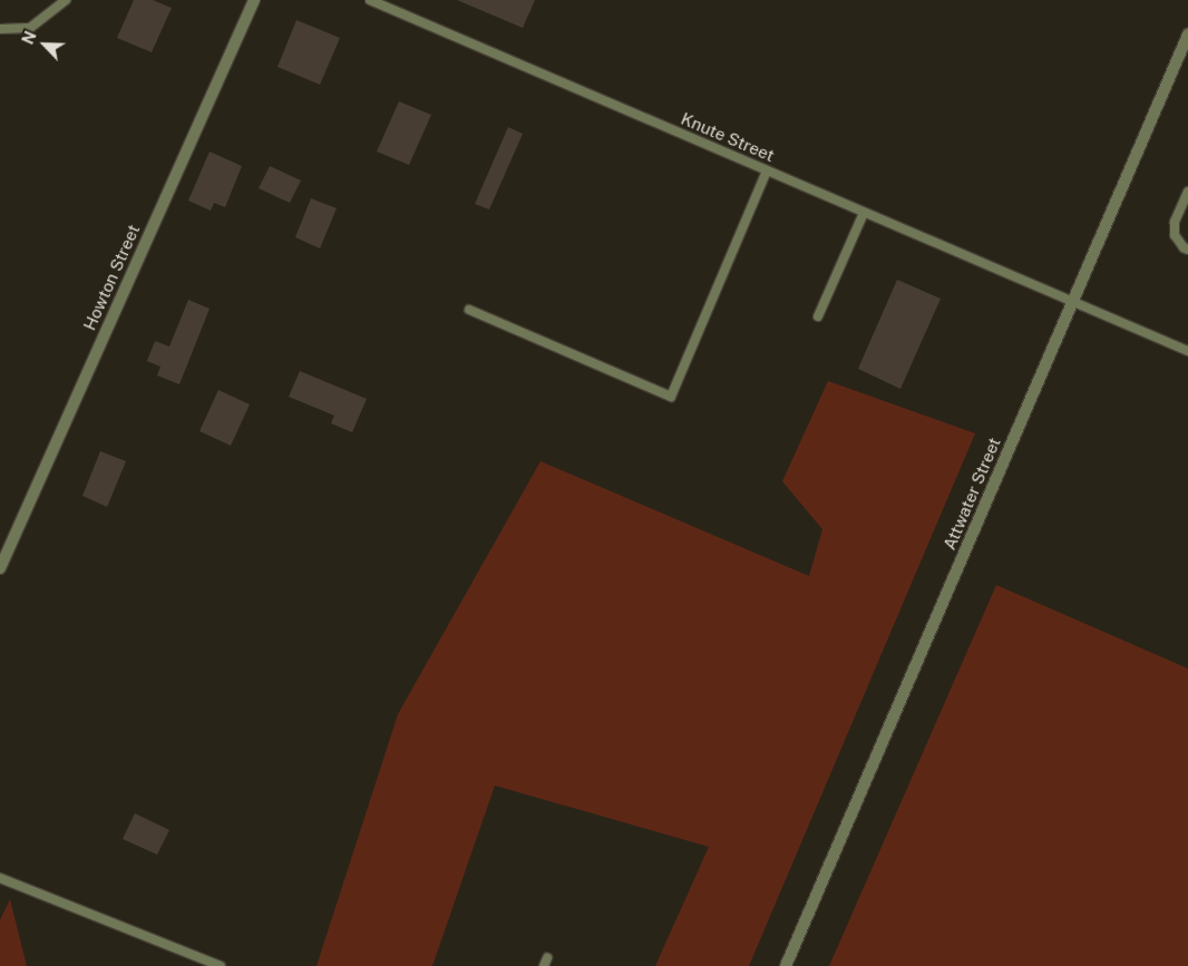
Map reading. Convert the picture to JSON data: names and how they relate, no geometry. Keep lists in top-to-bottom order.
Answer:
{
  "streets": {
    "street": ["Howton Street", "Attwater Street"],
    "lane": ["Knute Street"]
  },
  "crossings": [
    ["Knute Street", "Attwater Street"]
  ],
  "north": "top left"
}
